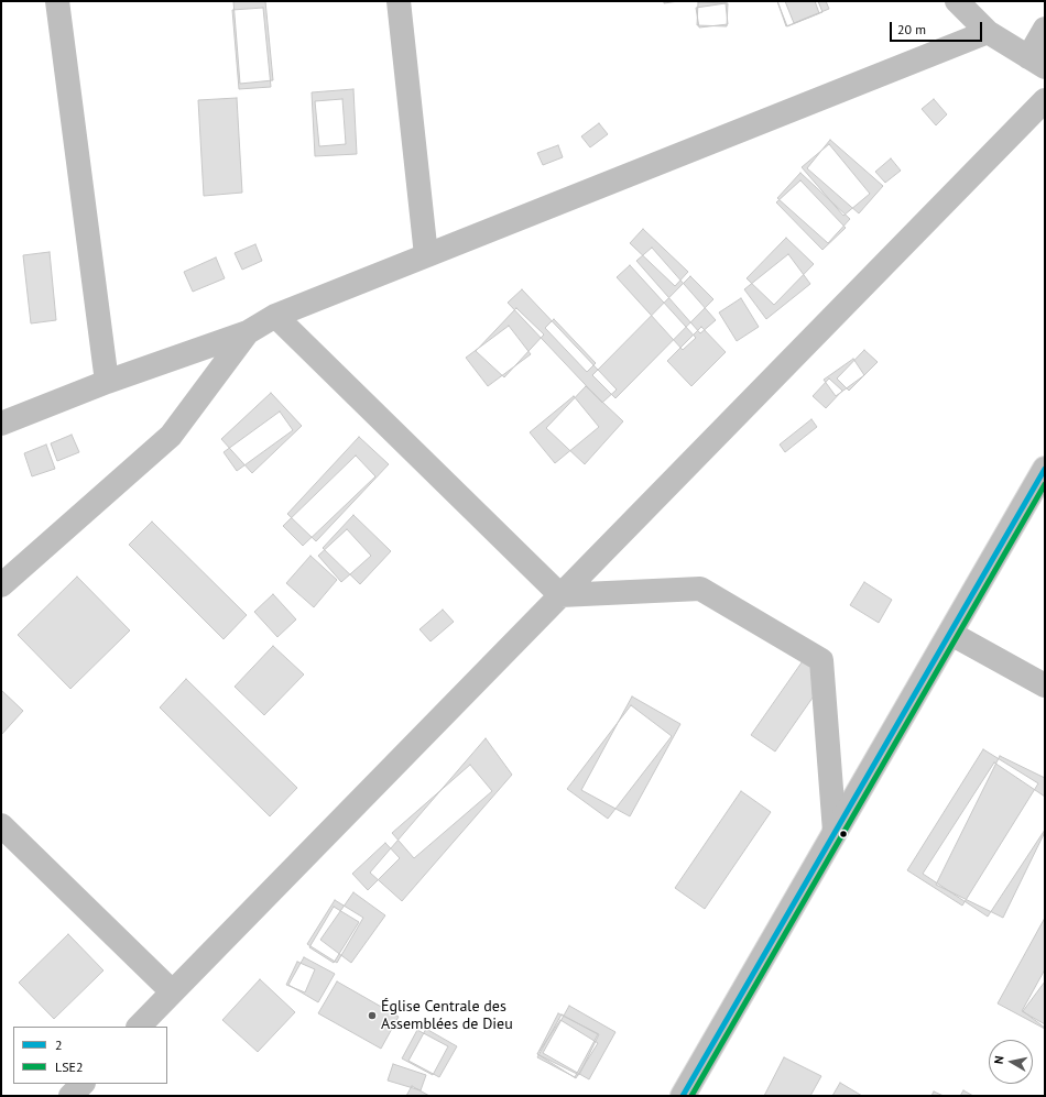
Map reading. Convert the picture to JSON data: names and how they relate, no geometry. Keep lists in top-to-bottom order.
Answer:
{
  "places": ["Église Centrale des Assemblées de Dieu"],
  "lines": ["transit line 2", "transit line LSE2"],
  "legend": ["2", "LSE2"],
  "scale_bar": "20 m",
  "north": "left"
}
